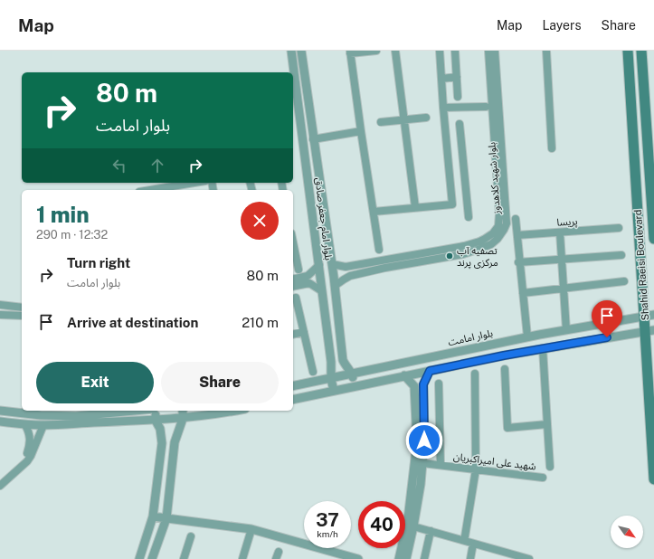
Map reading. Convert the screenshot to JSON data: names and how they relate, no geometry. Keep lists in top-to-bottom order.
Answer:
{
  "streets": {
    "main road": ["Shahid Raeisi Boulevard"],
    "street": [
      "بلوار شهید کلاهدوز",
      "بلوار امام جعفر صادق",
      "پریسا",
      "بلوار امامت",
      "شهید علی امیراکبریان"
    ]
  },
  "crossings": [
    ["بلوار شهید کلاهدوز", "بلوار امام جعفر صادق"],
    ["بلوار امام جعفر صادق", "بلوار امامت"],
    ["Shahid Raeisi Boulevard", "بلوار امامت"]
  ],
  "places": ["تصفیه آب مرکزی پرند"],
  "north": "bottom right",
  "page": {
    "header": "Map",
    "nav": ["Map", "Layers", "Share"],
    "turn": ["80 m", "بلوار امامت"],
    "heading": ["1 min", "290 m · 12:32"],
    "list": [
      {
        "name": "Turn right",
        "note": "بلوار امامت",
        "value": "80 m"
      },
      {
        "name": "Arrive at destination",
        "value": "210 m"
      }
    ],
    "buttons": ["Exit", "Share"],
    "speed": "37 km/h",
    "limit": "40"
  }
}
